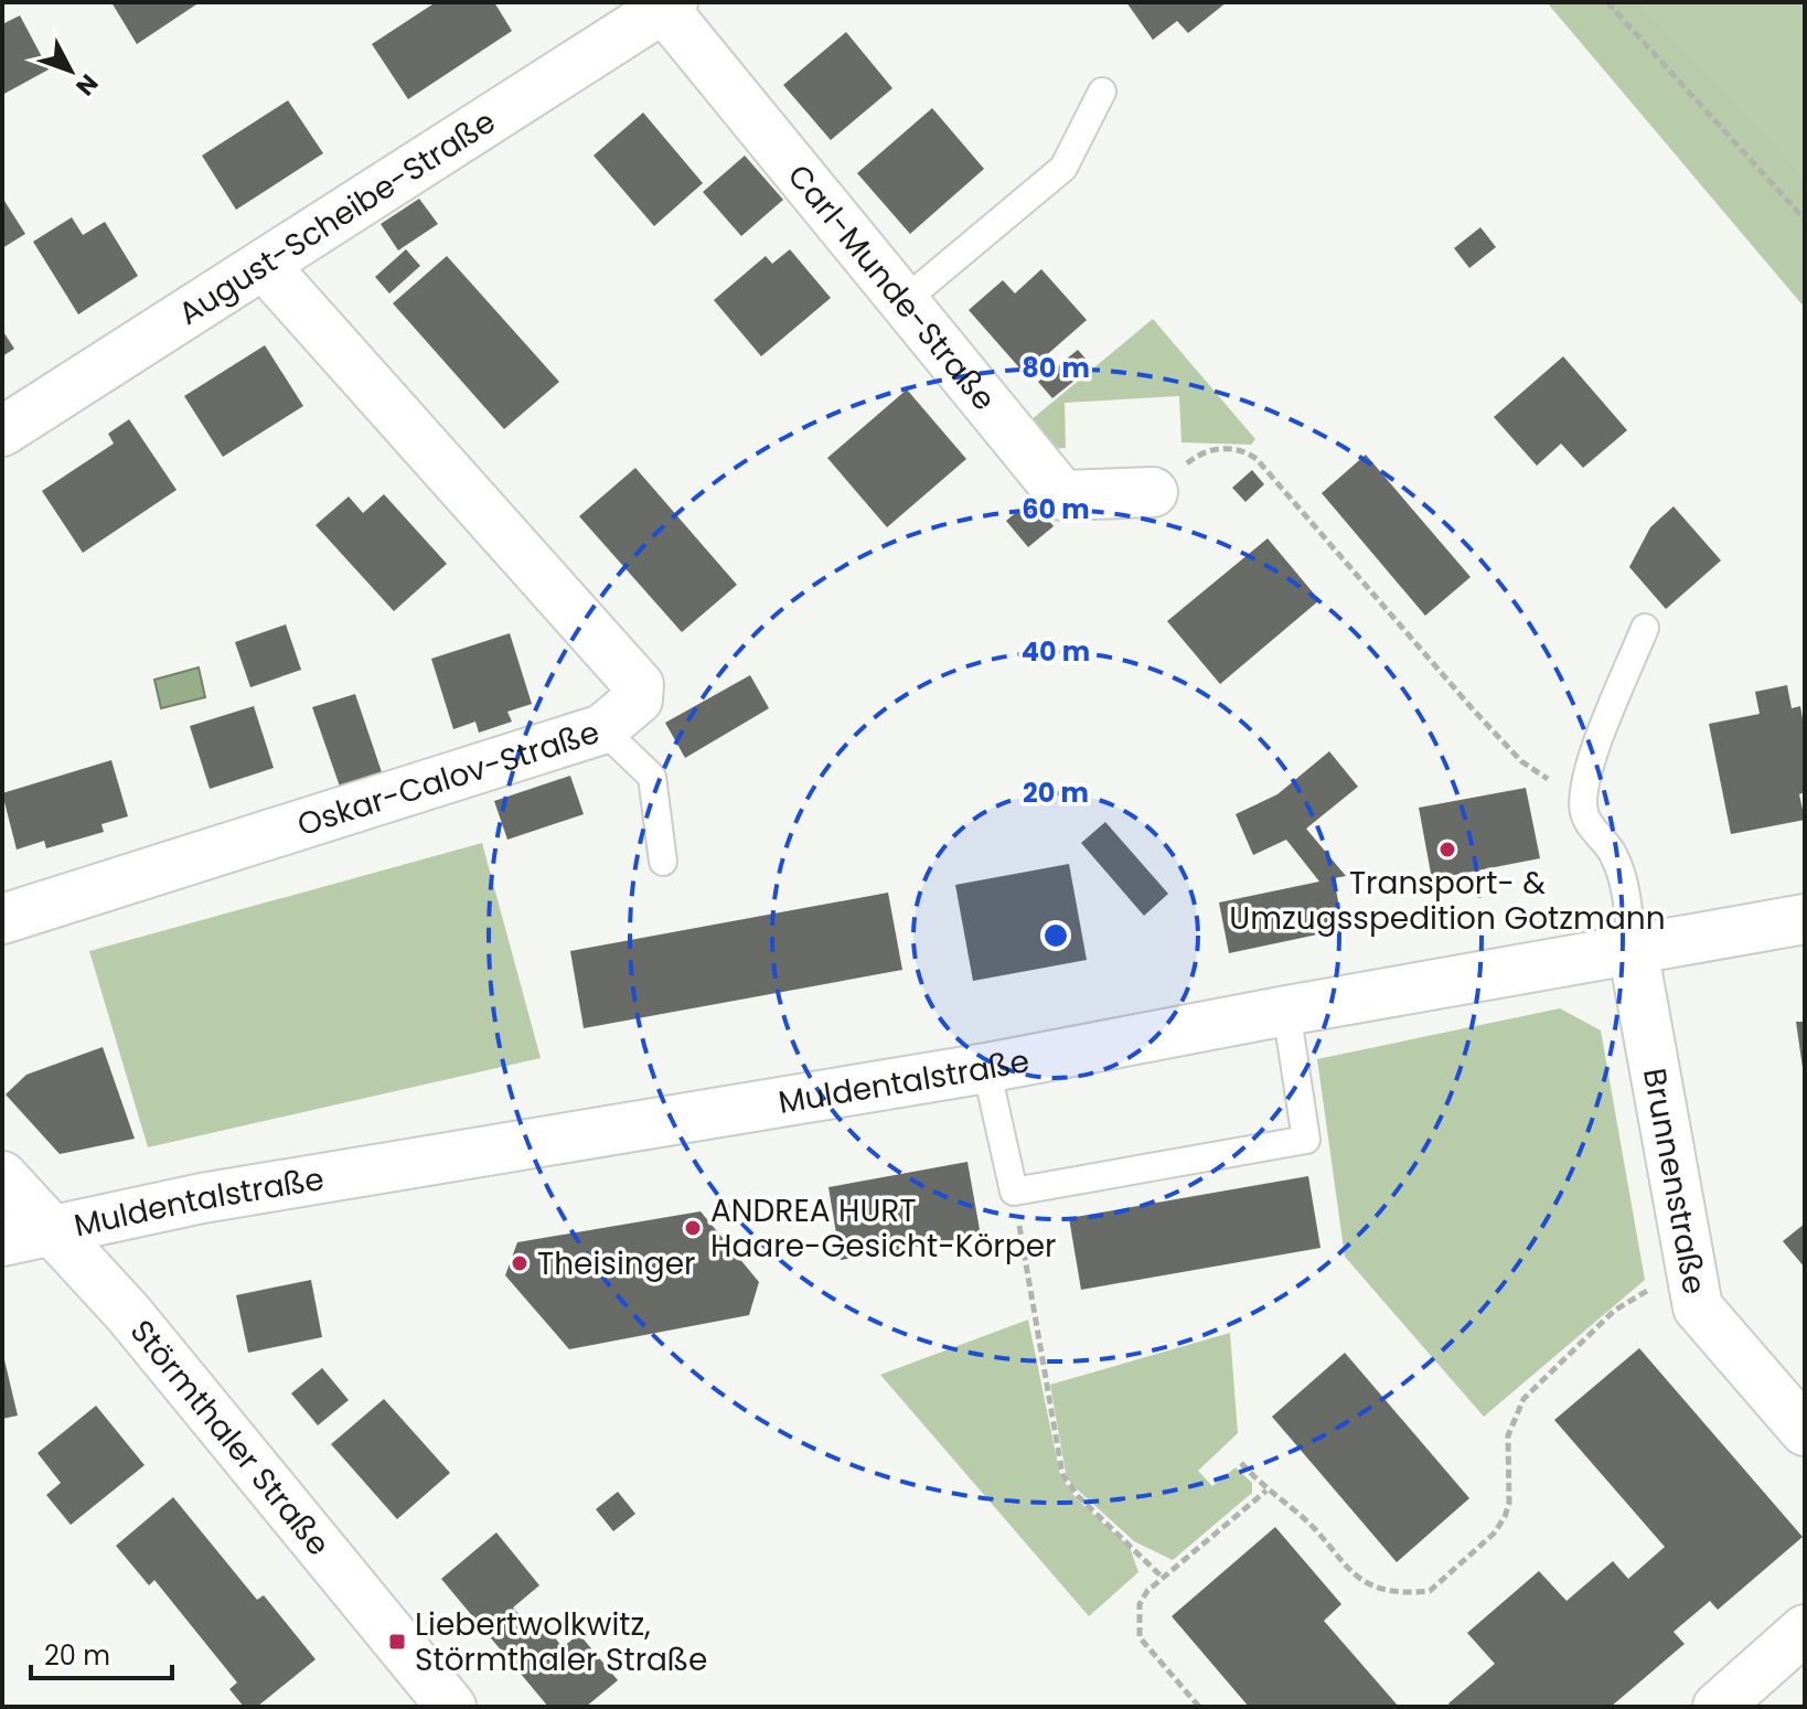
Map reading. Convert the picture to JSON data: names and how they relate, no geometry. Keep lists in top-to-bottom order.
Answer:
{
  "streets": {
    "street": [
      "August-Scheibe-Straße",
      "Carl-Munde-Straße",
      "Oskar-Calov-Straße",
      "Muldentalstraße",
      "Brunnenstraße",
      "Störmthaler Straße"
    ]
  },
  "crossings": [
    ["August-Scheibe-Straße", "Carl-Munde-Straße"],
    ["August-Scheibe-Straße", "Oskar-Calov-Straße"],
    ["Muldentalstraße", "Brunnenstraße"],
    ["Muldentalstraße", "Störmthaler Straße"]
  ],
  "places": {
    "other": ["Transport- & Umzugsspedition Gotzmann", "ANDREA HURT Haare-Gesicht-Körper", "Theisinger"],
    "transit": ["Liebertwolkwitz, Störmthaler Straße"]
  },
  "scale_bar": "20 m",
  "north": "bottom right",
  "rings": [
    "80 m",
    "60 m",
    "40 m",
    "20 m"
  ]
}
